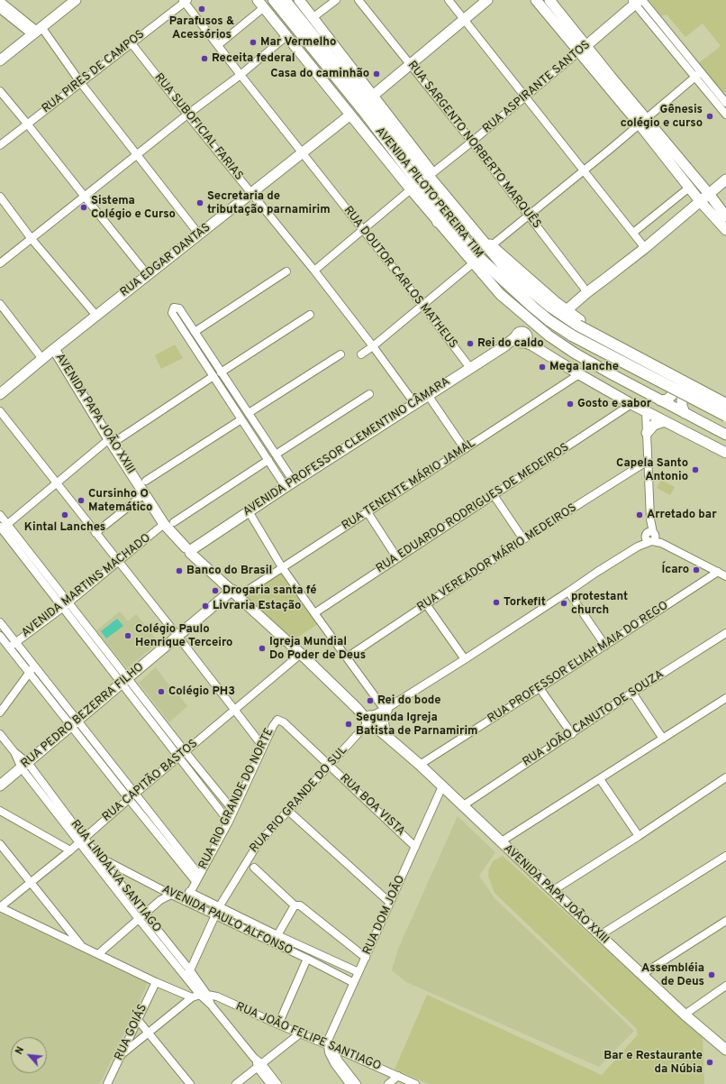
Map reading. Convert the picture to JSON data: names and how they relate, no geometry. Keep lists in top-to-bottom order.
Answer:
{
  "streets": {
    "highway": ["AVENIDA PILOTO PEREIRA TIM"],
    "main road": [
      "RUA ASPIRANTE SANTOS",
      "RUA EDGAR DANTAS",
      "AVENIDA PAPA JOÃO XXIII",
      "AVENIDA PROFESSOR CLEMENTINO CÂMARA",
      "RUA PEDRO BEZERRA FILHO"
    ],
    "street": [
      "RUA PIRES DE CAMPOS",
      "RUA SUBOFICIAL FARIAS",
      "RUA SARGENTO NORBERTO MARQUÊS",
      "RUA DOUTOR CARLOS MATHEUS",
      "RUA TENENTE MÁRIO JAMAL",
      "RUA EDUARDO RODRIGUES DE MEDEIROS",
      "RUA VEREADOR MÁRIO MEDEIROS",
      "AVENIDA MARTINS MACHADO",
      "RUA PROFESSOR ELIAH MAIA DO REGO",
      "RUA JOÃO CANUTO DE SOUZA",
      "RUA CAPITÃO BASTOS",
      "RUA RIO GRANDE DO NORTE",
      "RUA RIO GRANDE DO SUL",
      "RUA BOA VISTA",
      "RUA LINDALVA SANTIAGO",
      "RUA DOM JOÃO",
      "AVENIDA PAULO ALFONSO",
      "RUA GOIÁS",
      "RUA JOÃO FELIPE SANTIAGO"
    ]
  },
  "crossings": [
    ["RUA PIRES DE CAMPOS", "RUA SUBOFICIAL FARIAS"],
    ["RUA PIRES DE CAMPOS", "RUA DOUTOR CARLOS MATHEUS"],
    ["RUA ASPIRANTE SANTOS", "RUA SARGENTO NORBERTO MARQUÊS"],
    ["RUA SUBOFICIAL FARIAS", "RUA EDGAR DANTAS"],
    ["RUA SUBOFICIAL FARIAS", "AVENIDA PROFESSOR CLEMENTINO CÂMARA"],
    ["RUA EDGAR DANTAS", "RUA DOUTOR CARLOS MATHEUS"],
    ["RUA EDGAR DANTAS", "AVENIDA PAPA JOÃO XXIII"],
    ["RUA DOUTOR CARLOS MATHEUS", "AVENIDA PROFESSOR CLEMENTINO CÂMARA"],
    ["AVENIDA PAPA JOÃO XXIII", "AVENIDA PROFESSOR CLEMENTINO CÂMARA"],
    ["AVENIDA PAPA JOÃO XXIII", "RUA TENENTE MÁRIO JAMAL"],
    ["AVENIDA PAPA JOÃO XXIII", "AVENIDA MARTINS MACHADO"],
    ["AVENIDA PAPA JOÃO XXIII", "RUA PROFESSOR ELIAH MAIA DO REGO"],
    ["AVENIDA PAPA JOÃO XXIII", "RUA PEDRO BEZERRA FILHO"],
    ["AVENIDA PAPA JOÃO XXIII", "RUA JOÃO CANUTO DE SOUZA"],
    ["AVENIDA PAPA JOÃO XXIII", "RUA CAPITÃO BASTOS"],
    ["AVENIDA PAPA JOÃO XXIII", "RUA RIO GRANDE DO SUL"],
    ["AVENIDA PAPA JOÃO XXIII", "RUA DOM JOÃO"],
    ["RUA TENENTE MÁRIO JAMAL", "RUA PEDRO BEZERRA FILHO"],
    ["RUA PEDRO BEZERRA FILHO", "RUA LINDALVA SANTIAGO"],
    ["RUA CAPITÃO BASTOS", "RUA LINDALVA SANTIAGO"],
    ["RUA RIO GRANDE DO NORTE", "RUA BOA VISTA"],
    ["RUA RIO GRANDE DO NORTE", "AVENIDA PAULO ALFONSO"],
    ["RUA RIO GRANDE DO SUL", "RUA BOA VISTA"],
    ["RUA RIO GRANDE DO SUL", "RUA LINDALVA SANTIAGO"],
    ["RUA RIO GRANDE DO SUL", "AVENIDA PAULO ALFONSO"],
    ["RUA BOA VISTA", "RUA DOM JOÃO"],
    ["RUA LINDALVA SANTIAGO", "AVENIDA PAULO ALFONSO"],
    ["RUA LINDALVA SANTIAGO", "RUA JOÃO FELIPE SANTIAGO"],
    ["RUA DOM JOÃO", "AVENIDA PAULO ALFONSO"],
    ["RUA DOM JOÃO", "RUA JOÃO FELIPE SANTIAGO"]
  ],
  "places": [
    "Parafusos & Acessórios",
    "Mar Vermelho",
    "Receita federal",
    "Casa do caminhão",
    "Gênesis colégio e curso",
    "Secretaria de tributação parnamirim",
    "Sistema Colégio e Curso",
    "Rei do caldo",
    "Mega lanche",
    "Gosto e sabor",
    "Capela Santo Antonio",
    "Cursinho O Matemático",
    "Kintal Lanches",
    "Arretado bar",
    "Ícaro",
    "Banco do Brasil",
    "Drogaria santa fé",
    "Torkefit",
    "protestant church",
    "Livraria Estação",
    "Colégio Paulo Henrique Terceiro",
    "Igreja Mundial Do Poder de Deus",
    "Colégio PH3",
    "Rei do bode",
    "Segunda Igreja Batista de Parnamirim",
    "Assembléia de Deus",
    "Bar e Restaurante da Núbia"
  ],
  "north": "top left"
}
